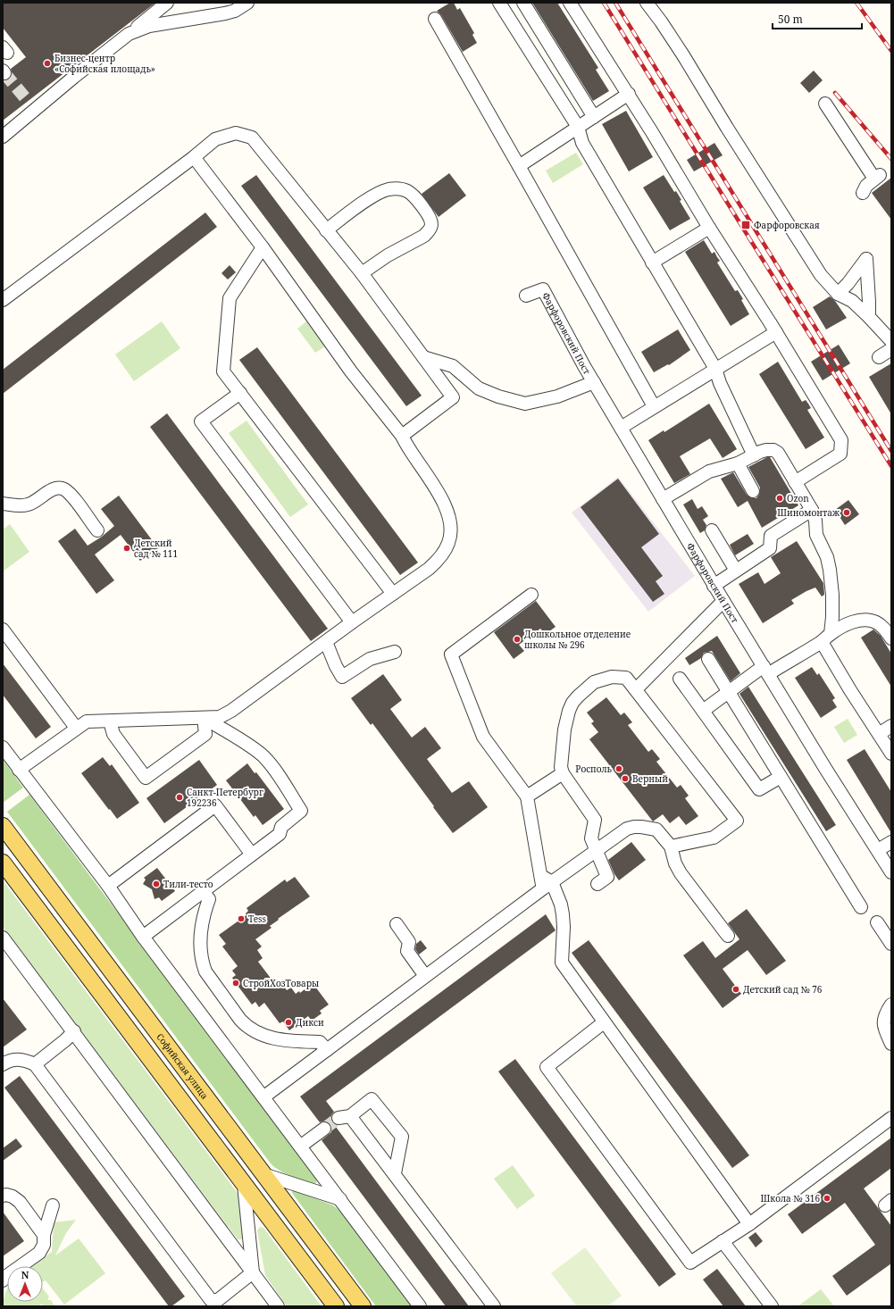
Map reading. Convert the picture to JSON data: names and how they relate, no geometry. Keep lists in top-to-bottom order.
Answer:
{
  "streets": {
    "main road": ["Софийская улица"],
    "street": ["Фарфоровский Пост"]
  },
  "places": {
    "other": [
      "Бизнес-центр «Софийская площадь»",
      "Ozon",
      "Шиномонтаж",
      "Детский сад № 111",
      "Дошкольное отделение школы № 296",
      "Росполь",
      "Верный",
      "Санкт-Петербург 192236",
      "Тили-тесто",
      "Tess",
      "СтройХозТовары",
      "Детский сад № 76",
      "Дикси",
      "Школа № 316"
    ],
    "transit": ["Фарфоровская"]
  },
  "scale_bar": "50 m",
  "north": "top"
}
